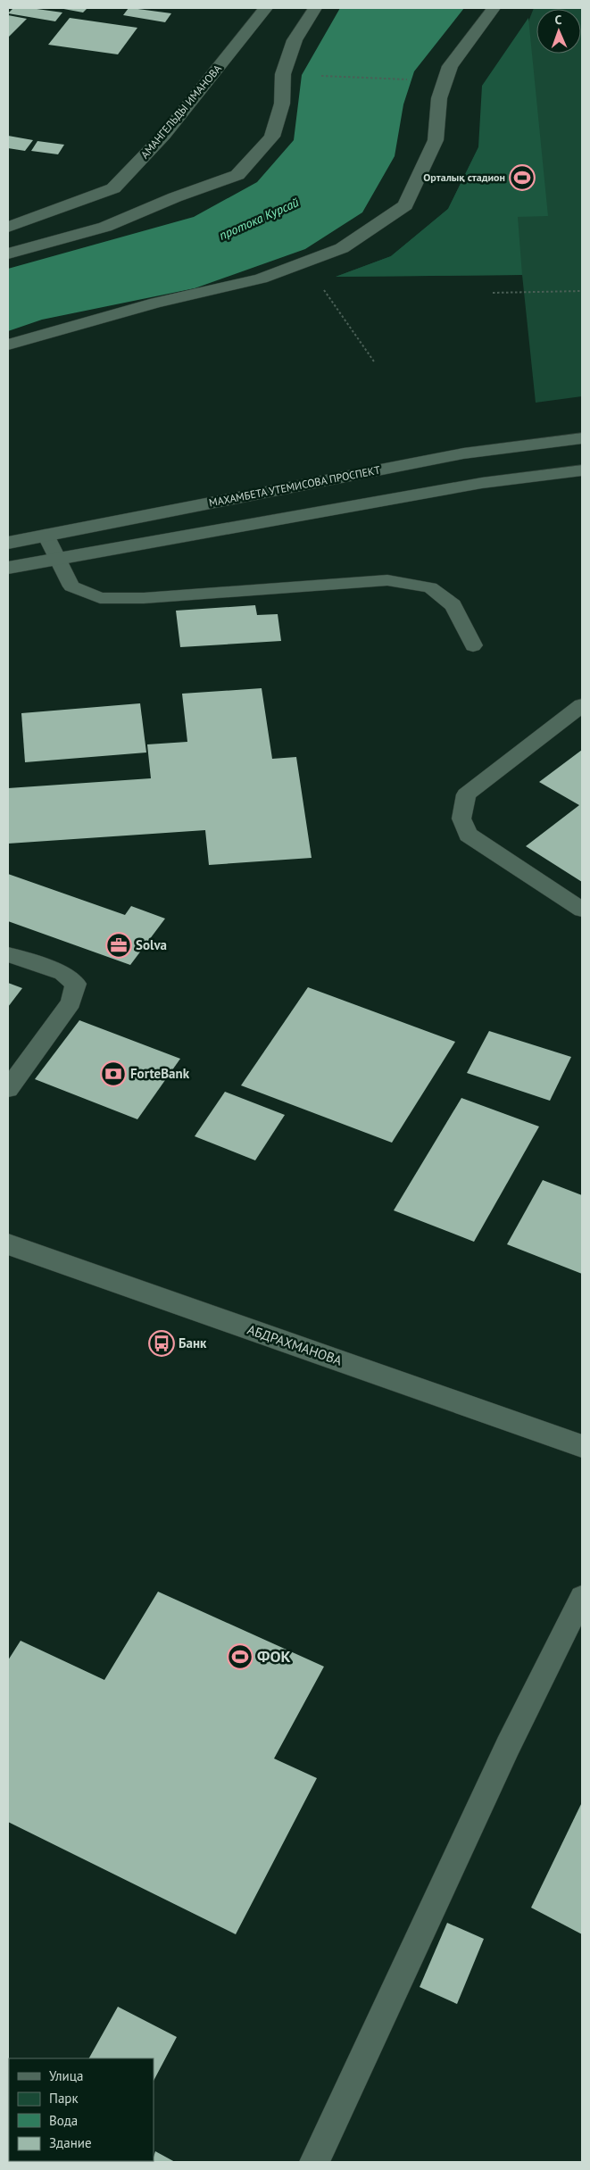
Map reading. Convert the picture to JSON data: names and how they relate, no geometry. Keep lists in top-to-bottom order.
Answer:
{
  "streets": {
    "street": ["АМАНГЕЛЬДЫ ИМАНОВА", "МАХАМБЕТА УТЕМИСОВА ПРОСПЕКТ", "АБДРАХМАНОВА"]
  },
  "water": ["протока Курсай"],
  "places": {
    "sports": ["Орталық стадион", "ФОК"],
    "office": ["Solva"],
    "bank": ["ForteBank"],
    "bus stop": ["Банк"]
  },
  "legend": [
    "Улица",
    "Парк",
    "Вода",
    "Здание"
  ],
  "north": "top"
}
